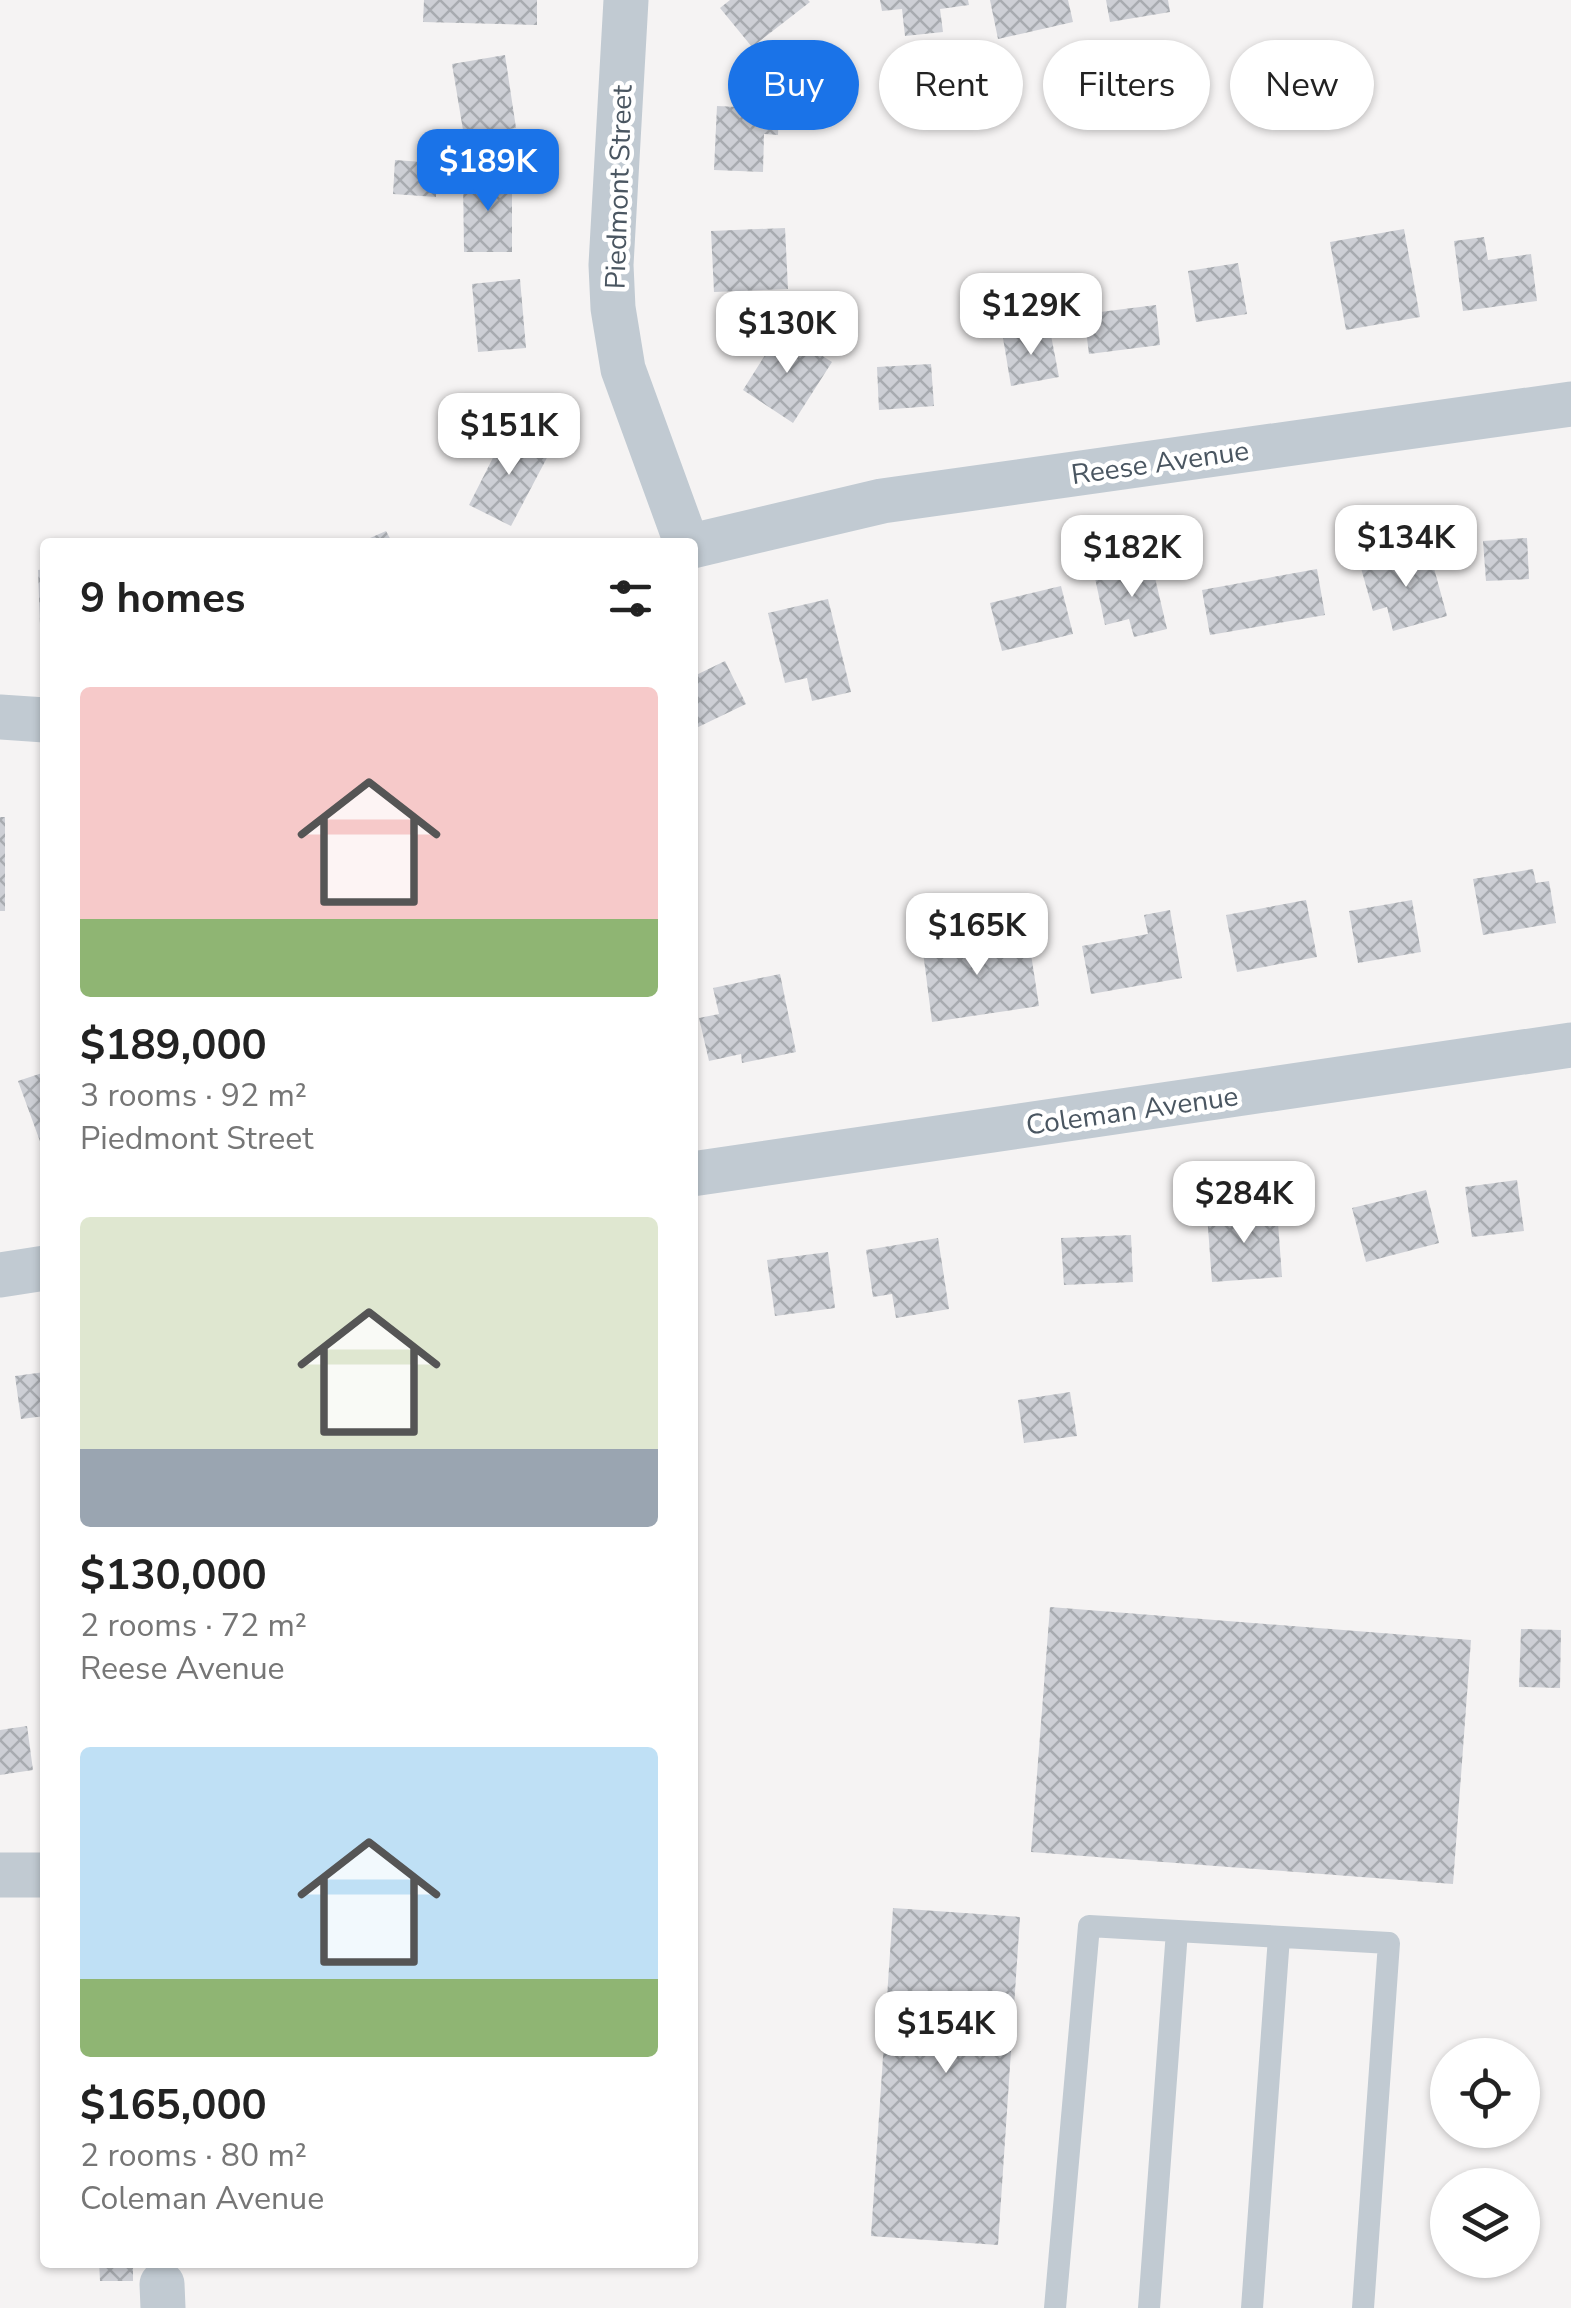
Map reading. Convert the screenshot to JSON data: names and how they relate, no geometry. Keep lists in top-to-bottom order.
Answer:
{
  "streets": {
    "street": ["Piedmont Street", "Reese Avenue", "Coleman Avenue"]
  },
  "page": {
    "chip": [
      "Buy",
      "Rent",
      "Filters",
      "New"
    ],
    "price": [
      "$189K",
      "$129K",
      "$130K",
      "$151K",
      "$134K",
      "$182K",
      "$165K",
      "$284K",
      "$154K"
    ],
    "heading": "9 homes",
    "list": [
      {
        "name": "$189,000",
        "note": "3 rooms · 92 m² · Piedmont Street"
      },
      {
        "name": "$130,000",
        "note": "2 rooms · 72 m² · Reese Avenue"
      },
      {
        "name": "$165,000",
        "note": "2 rooms · 80 m² · Coleman Avenue"
      }
    ]
  }
}
